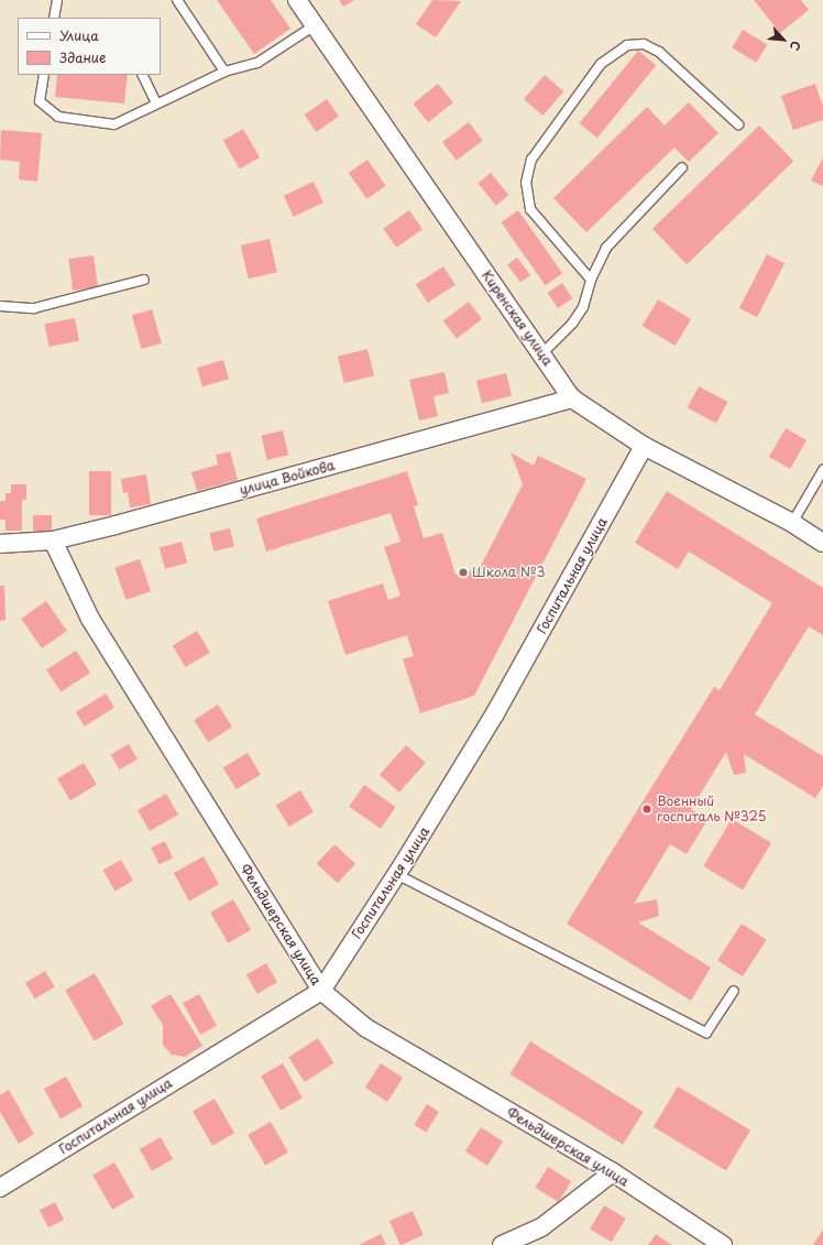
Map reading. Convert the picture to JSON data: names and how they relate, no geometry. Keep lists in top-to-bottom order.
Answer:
{
  "streets": {
    "street": [
      "Киренская улица",
      "улица Войкова",
      "Госпитальная улица",
      "Фельдшерская улица"
    ]
  },
  "crossings": [
    ["Киренская улица", "улица Войкова"],
    ["Киренская улица", "Госпитальная улица"],
    ["улица Войкова", "Фельдшерская улица"],
    ["Госпитальная улица", "Фельдшерская улица"]
  ],
  "places": ["Школа №3", "Военный госпиталь №325"],
  "legend": ["Улица", "Здание"],
  "north": "bottom right"
}
